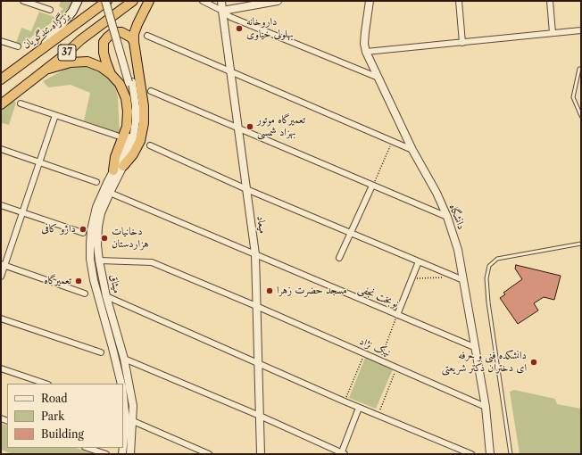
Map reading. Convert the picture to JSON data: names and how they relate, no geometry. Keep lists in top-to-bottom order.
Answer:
{
  "streets": {
    "highway": ["بزرگراه تندگویان", "37"],
    "street": [
      "دانشگاه",
      "میعاد",
      "میثاق",
      "نوبخت نجفی",
      "نیک نژاد"
    ]
  },
  "crossings": [
    ["دانشگاه", "نوبخت نجفی"],
    ["دانشگاه", "نیک نژاد"],
    ["میعاد", "نوبخت نجفی"],
    ["میعاد", "نیک نژاد"],
    ["میثاق", "نوبخت نجفی"],
    ["میثاق", "نیک نژاد"]
  ],
  "places": [
    "داروخانه بهلولی خیاوی",
    "تعمیرگاه موتور بهزاد شمسی",
    "داژو کافی",
    "دخانیات هزاردستان",
    "تعمیرگاه",
    "مسجد حضرت زهرا",
    "دانشکده فنی و حرفه ای دختران دکتر شریعتی"
  ],
  "legend": ["Road", "Park", "Building"]
}
